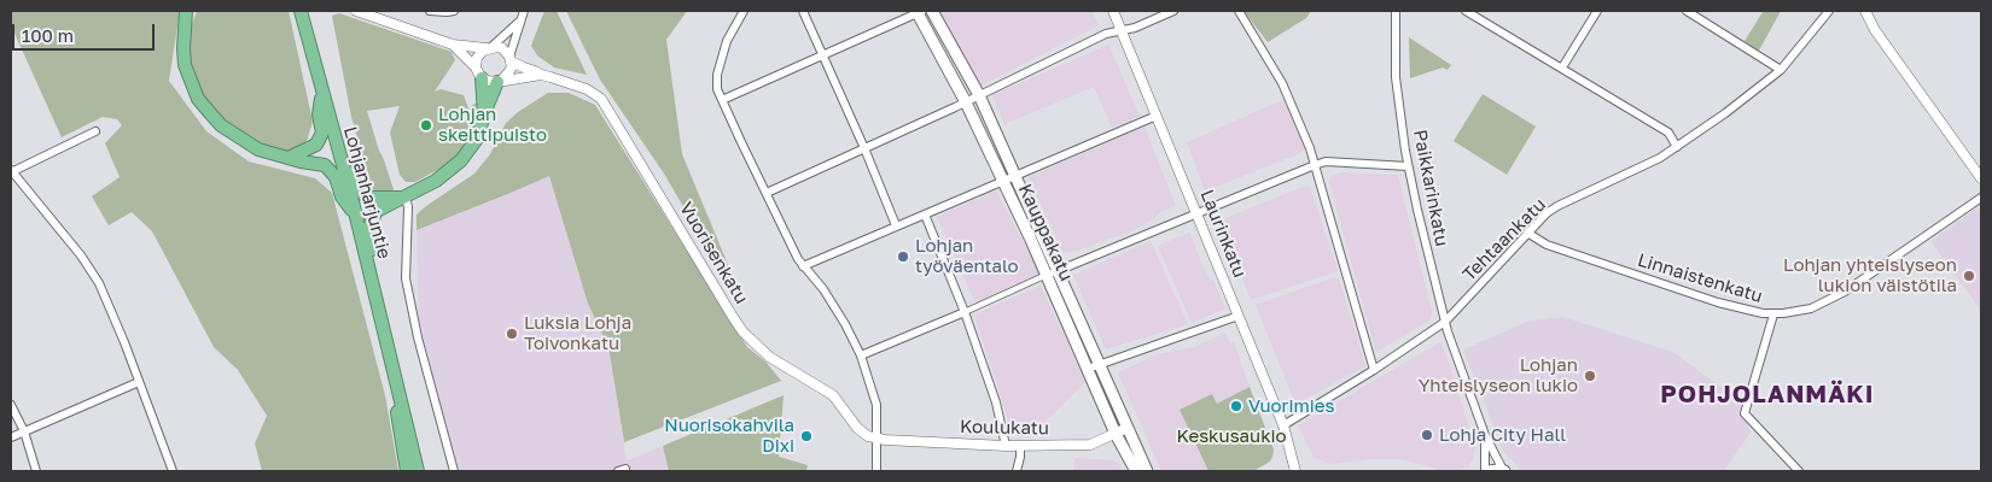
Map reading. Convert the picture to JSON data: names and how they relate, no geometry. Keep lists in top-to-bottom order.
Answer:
{
  "streets": {
    "highway": ["Lohjanharjuntie"],
    "main road": ["Kauppakatu"],
    "street": [
      "Paikkarinkatu",
      "Laurinkatu",
      "Tehtaankatu",
      "Vuorisenkatu",
      "Linnaistenkatu",
      "Koulukatu"
    ]
  },
  "crossings": [
    ["Paikkarinkatu", "Tehtaankatu"],
    ["Kauppakatu", "Koulukatu"],
    ["Laurinkatu", "Tehtaankatu"],
    ["Tehtaankatu", "Linnaistenkatu"],
    ["Vuorisenkatu", "Koulukatu"]
  ],
  "districts": ["POHJOLANMÄKI"],
  "parks": ["Keskusaukio"],
  "places": [
    "Lohjan skeittipuisto",
    "Lohjan työväentalo",
    "Lohjan yhteislyseon lukion väistötila",
    "Luksia Lohja Toivonkatu",
    "Lohjan Yhteislyseon lukio",
    "Vuorimies",
    "Lohja City Hall",
    "Nuorisokahvila Dixi"
  ],
  "scale_bar": "100 m"
}
